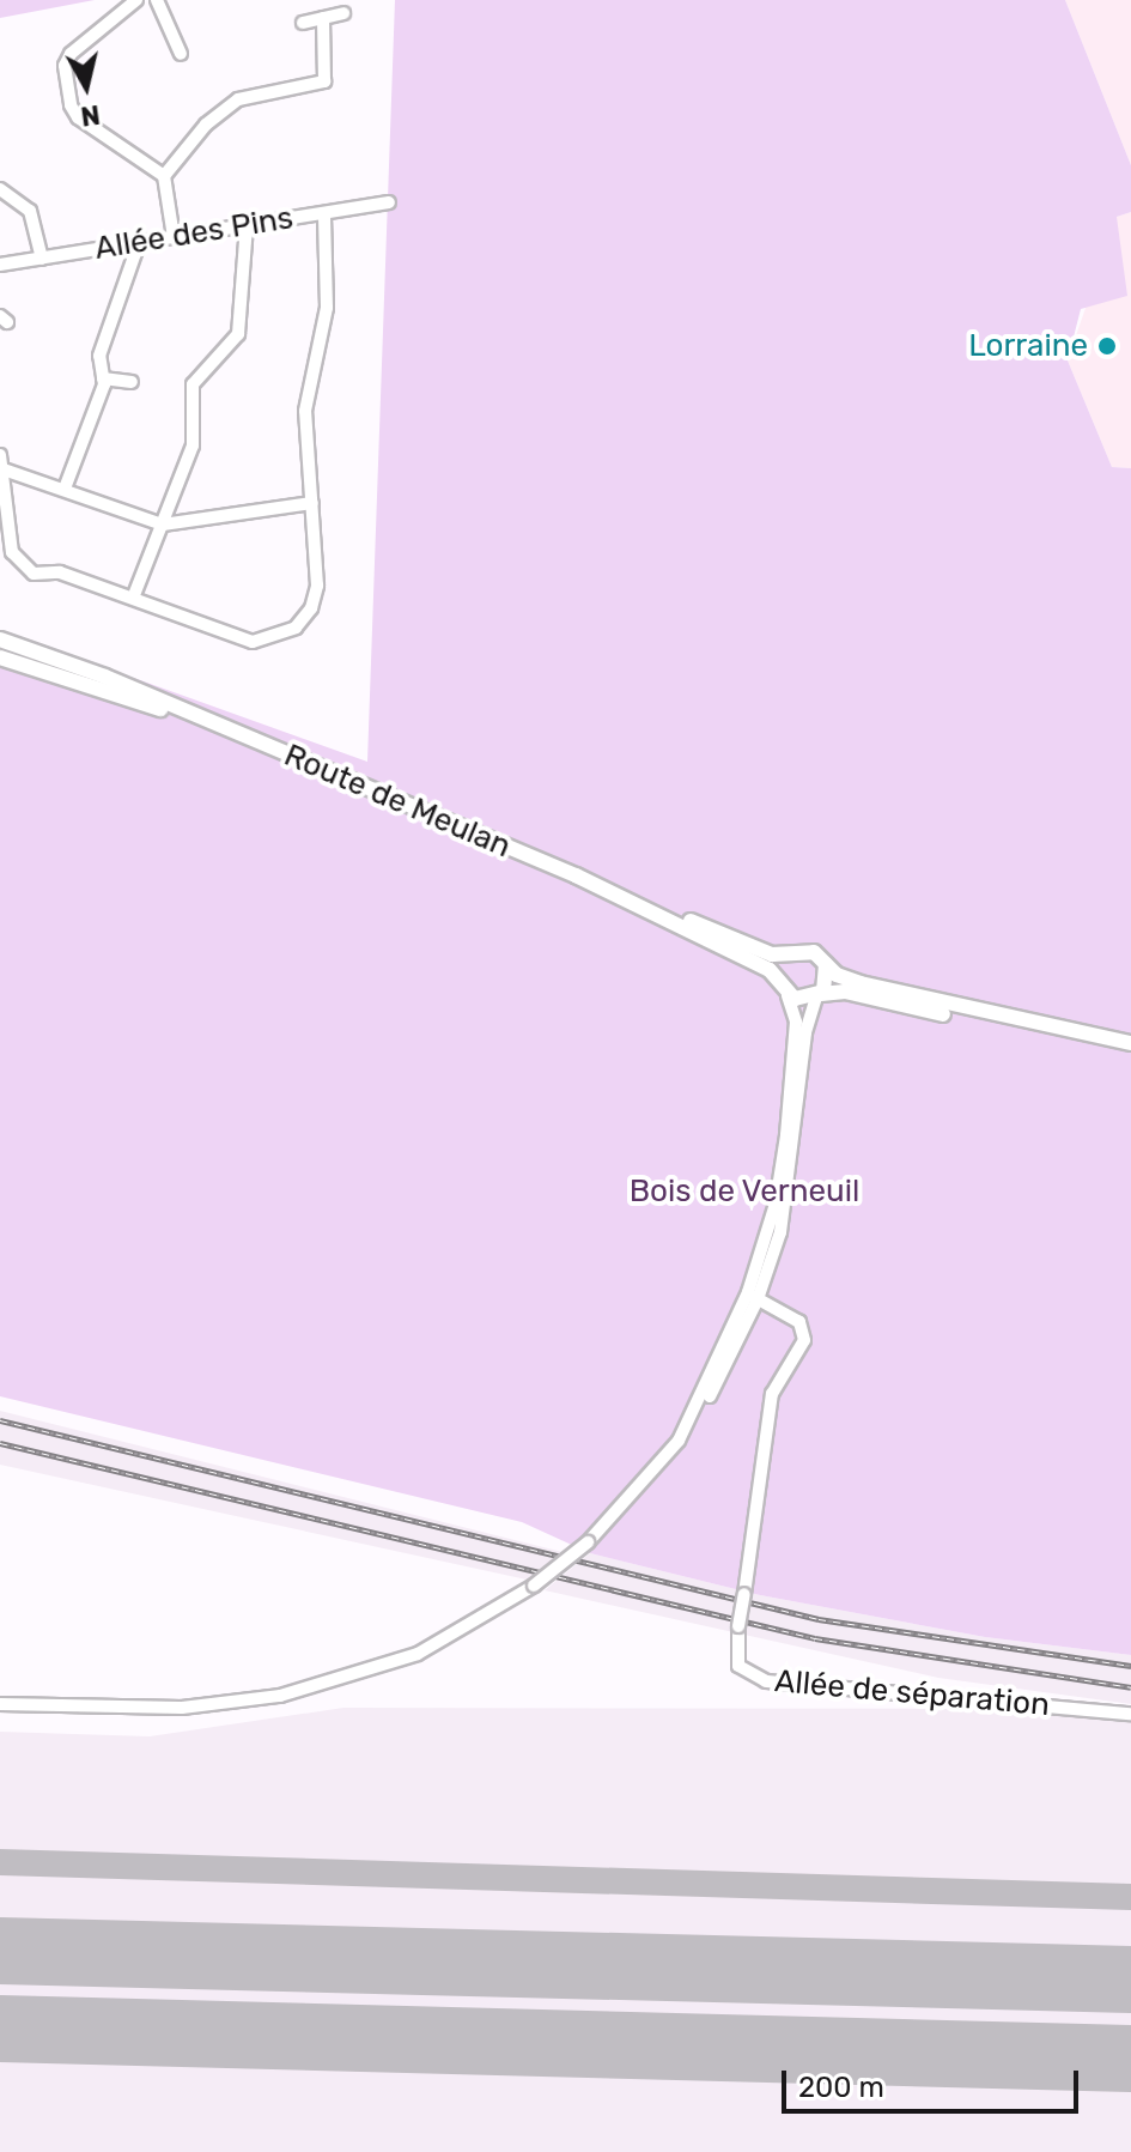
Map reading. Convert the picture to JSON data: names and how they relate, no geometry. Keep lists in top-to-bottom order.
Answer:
{
  "streets": {
    "main road": ["Route de Meulan"],
    "street": ["Allée des Pins", "Allée de séparation"]
  },
  "parks": ["Bois de Verneuil"],
  "places": ["Lorraine"],
  "scale_bar": "200 m",
  "north": "bottom"
}
